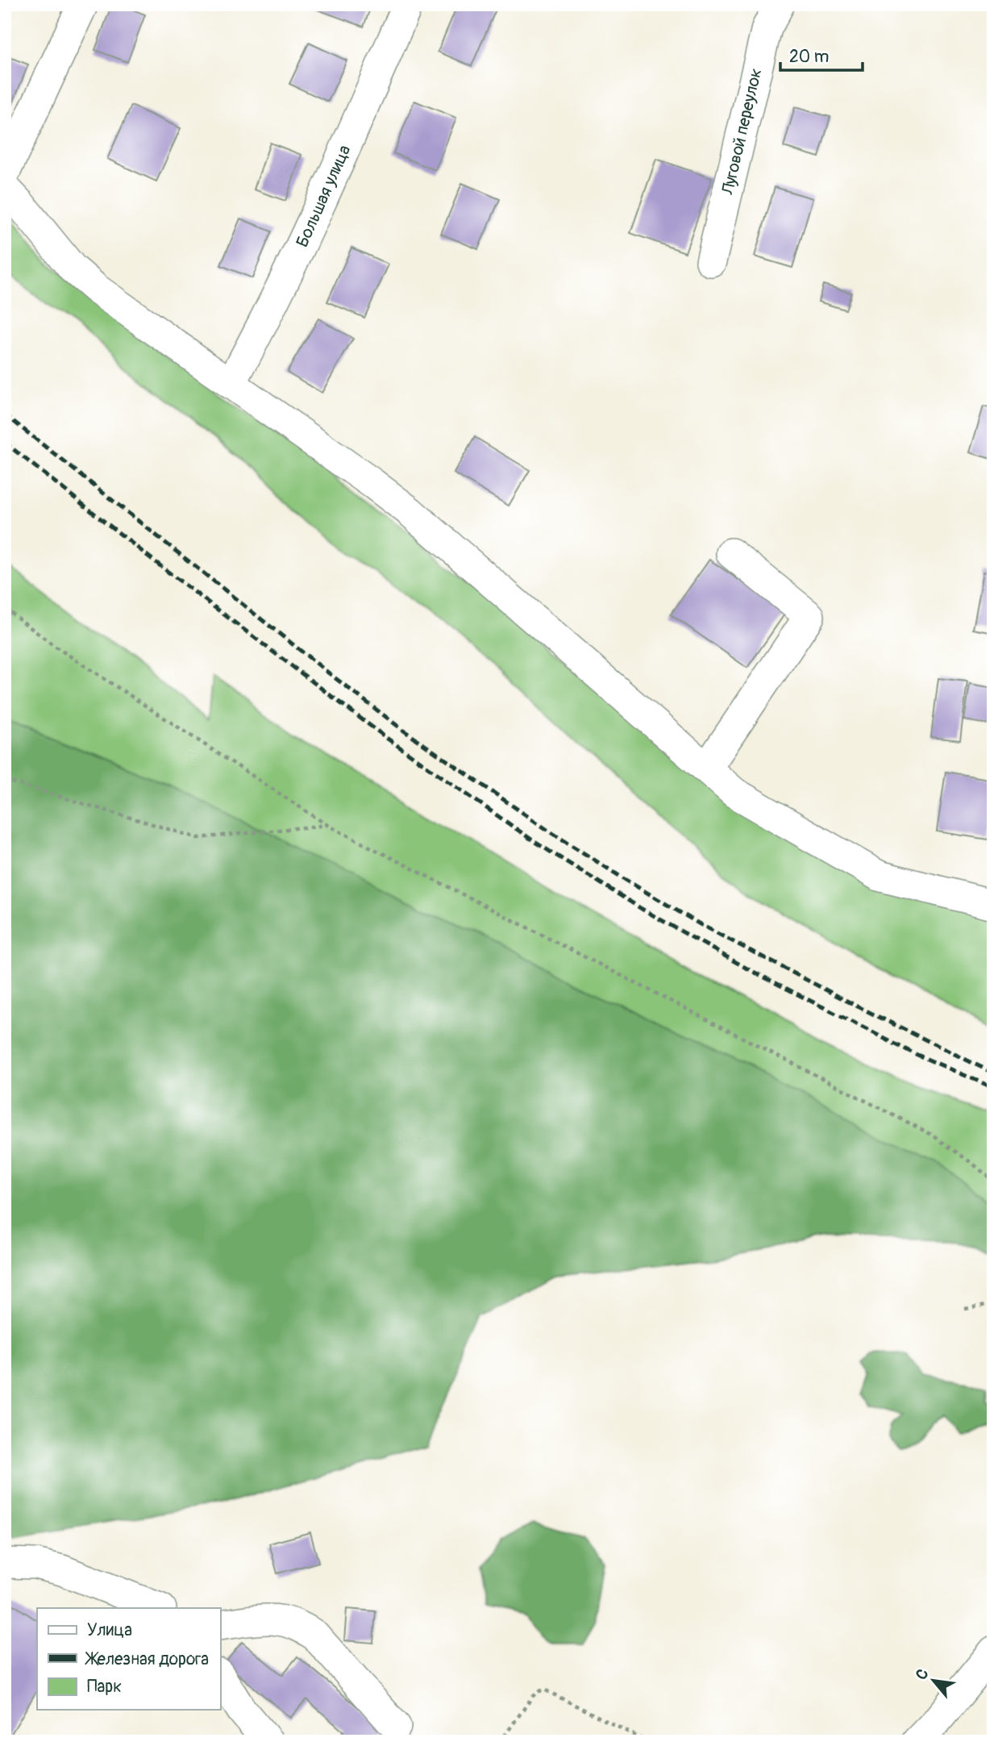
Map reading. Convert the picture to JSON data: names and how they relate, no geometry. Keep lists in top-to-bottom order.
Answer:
{
  "streets": {
    "street": ["Луговой переулок", "Большая улица"]
  },
  "legend": ["Улица", "Железная дорога", "Парк"],
  "scale_bar": "20 m",
  "north": "top left"
}
